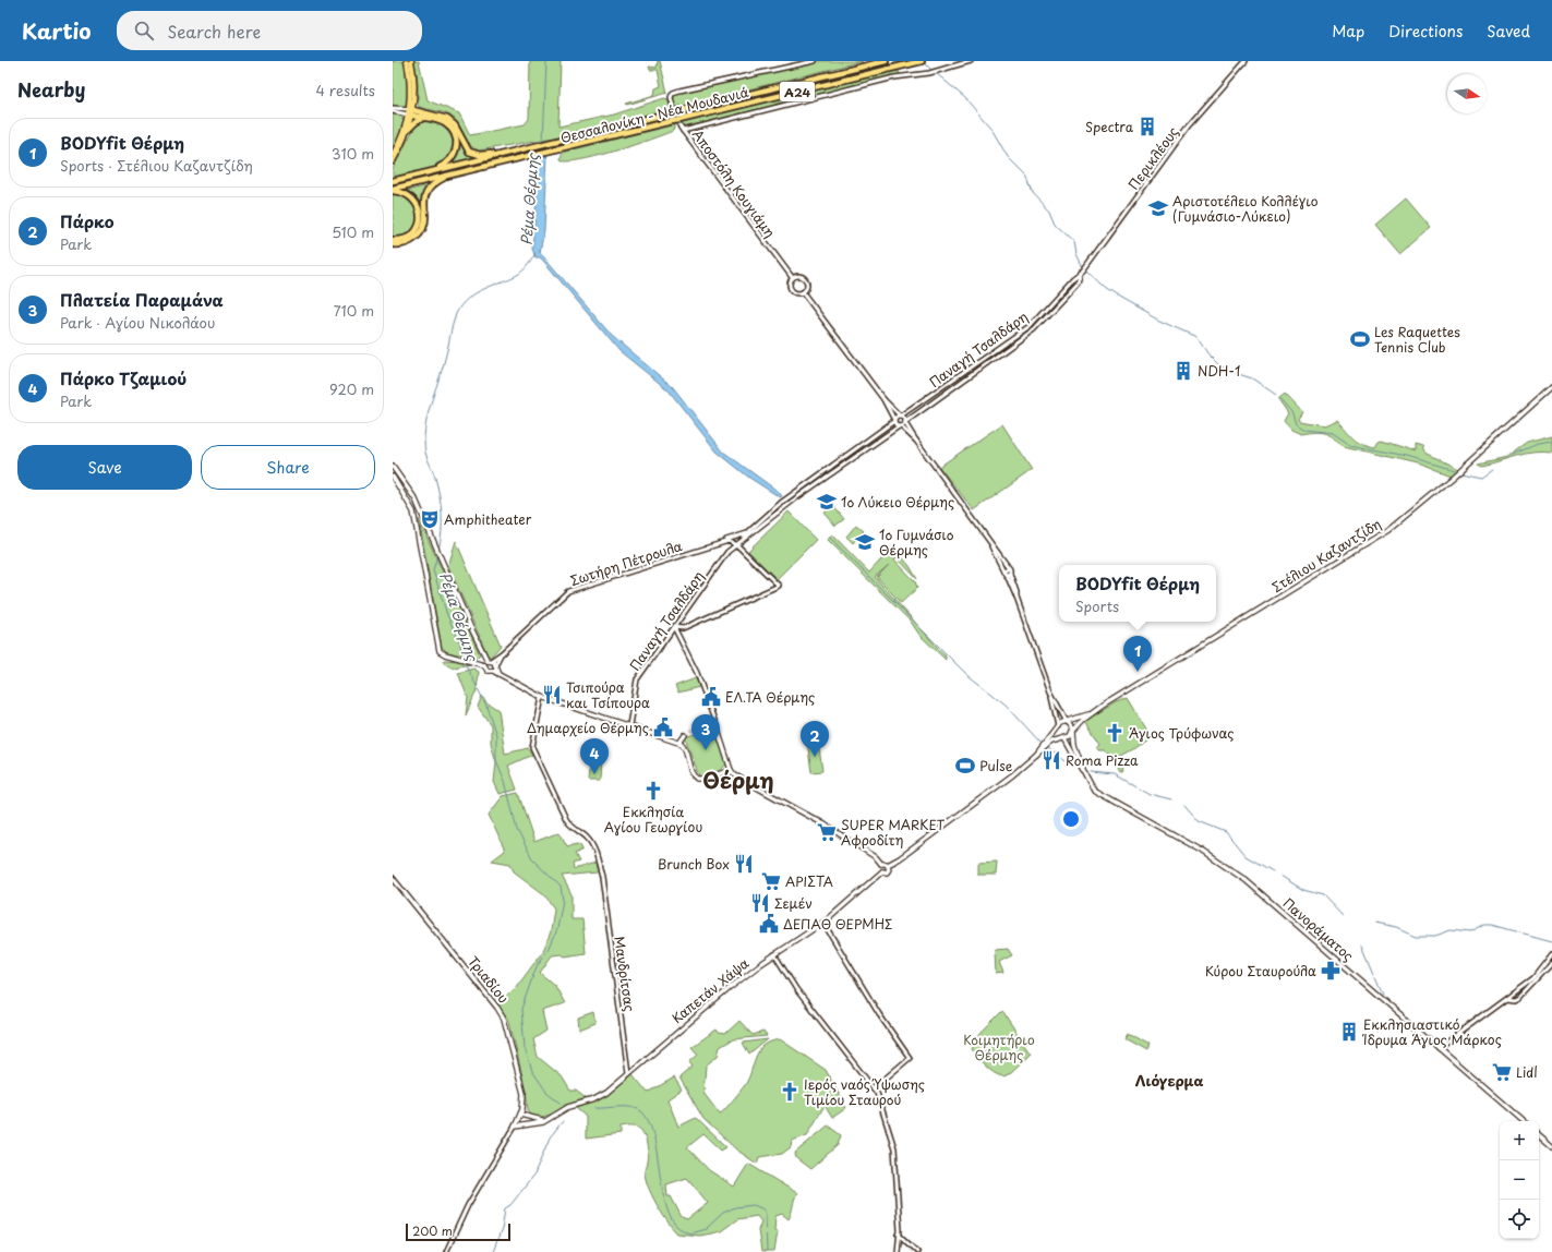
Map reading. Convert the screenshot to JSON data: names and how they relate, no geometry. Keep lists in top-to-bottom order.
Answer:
{
  "streets": {
    "highway": ["Α24", "Θεσσαλονίκη - Νέα Μουδανιά"],
    "main road": [
      "Στέλιου Καζαντζίδη",
      "Πανοράματος",
      "Τριαδίου",
      "Καπετάν Χάψα"
    ],
    "street": [
      "Περικλέους",
      "Αποστόλη Κουγιάμη",
      "Παναγή Τσαλδάρη",
      "Σωτήρη Πέτρουλα",
      "Μανδρίτσας"
    ]
  },
  "crossings": [
    ["Περικλέους", "Παναγή Τσαλδάρη"],
    ["Παναγή Τσαλδάρη", "Σωτήρη Πέτρουλα"],
    ["Στέλιου Καζαντζίδη", "Πανοράματος"],
    ["Μανδρίτσας", "Καπετάν Χάψα"],
    ["Τριαδίου", "Καπετάν Χάψα"]
  ],
  "districts": ["Θέρμη", "Λιόγερμα"],
  "water": ["Ρέμα Θέρμης"],
  "parks": ["Κοιμητήριο Θέρμης"],
  "places": {
    "building": ["Spectra", "NDH-1", "Εκκλησιαστικό Ίδρυμα Άγιος Μάρκος"],
    "school or university": ["Αριστοτέλειο Κολλέγιο (Γυμνάσιο-Λύκειο)", "1ο Λύκειο Θέρμης", "1ο Γυμνάσιο Θέρμης"],
    "sports": ["Les Raquettes Tennis Club", "Pulse"],
    "theatre": ["Amphitheater"],
    "restaurant": [
      "Τσιπούρα και Τσίπουρα",
      "Roma Pizza",
      "Brunch Box",
      "Σεμέν"
    ],
    "public building": ["ΕΛ.ΤΑ Θέρμης", "Δημαρχείο Θέρμης", "ΔΕΠΑΘ ΘΕΡΜΗΣ"],
    "church": ["Άγιος Τρύφωνας", "Εκκλησία Αγίου Γεωργίου", "Ιερός ναός Ύψωσης Τιμίου Σταυρού"],
    "supermarket": ["SUPER MARKET Αφροδίτη", "ΑΡΙΣΤΑ", "Lidl"],
    "pharmacy": ["Κύρου Σταυρούλα"]
  },
  "scale_bar": "200 m",
  "north": "right",
  "page": {
    "header": "Kartio",
    "search": "Search here",
    "nav": ["Map", "Directions", "Saved"],
    "heading": ["Nearby", "4 results"],
    "list": [
      {
        "mark": "1",
        "name": "BODYfit Θέρμη",
        "note": "Sports · Στέλιου Καζαντζίδη",
        "value": "310 m"
      },
      {
        "mark": "2",
        "name": "Πάρκο",
        "note": "Park",
        "value": "510 m"
      },
      {
        "mark": "3",
        "name": "Πλατεία Παραμάνα",
        "note": "Park · Αγίου Νικολάου",
        "value": "710 m"
      },
      {
        "mark": "4",
        "name": "Πάρκο Τζαμιού",
        "note": "Park",
        "value": "920 m"
      }
    ],
    "buttons": ["Save", "Share"],
    "popup": ["BODYfit Θέρμη", "Sports"],
    "pins": [
      "1",
      "3",
      "2",
      "4"
    ],
    "map_buttons": ["+", "−"],
    "scale": "200 m"
  }
}
